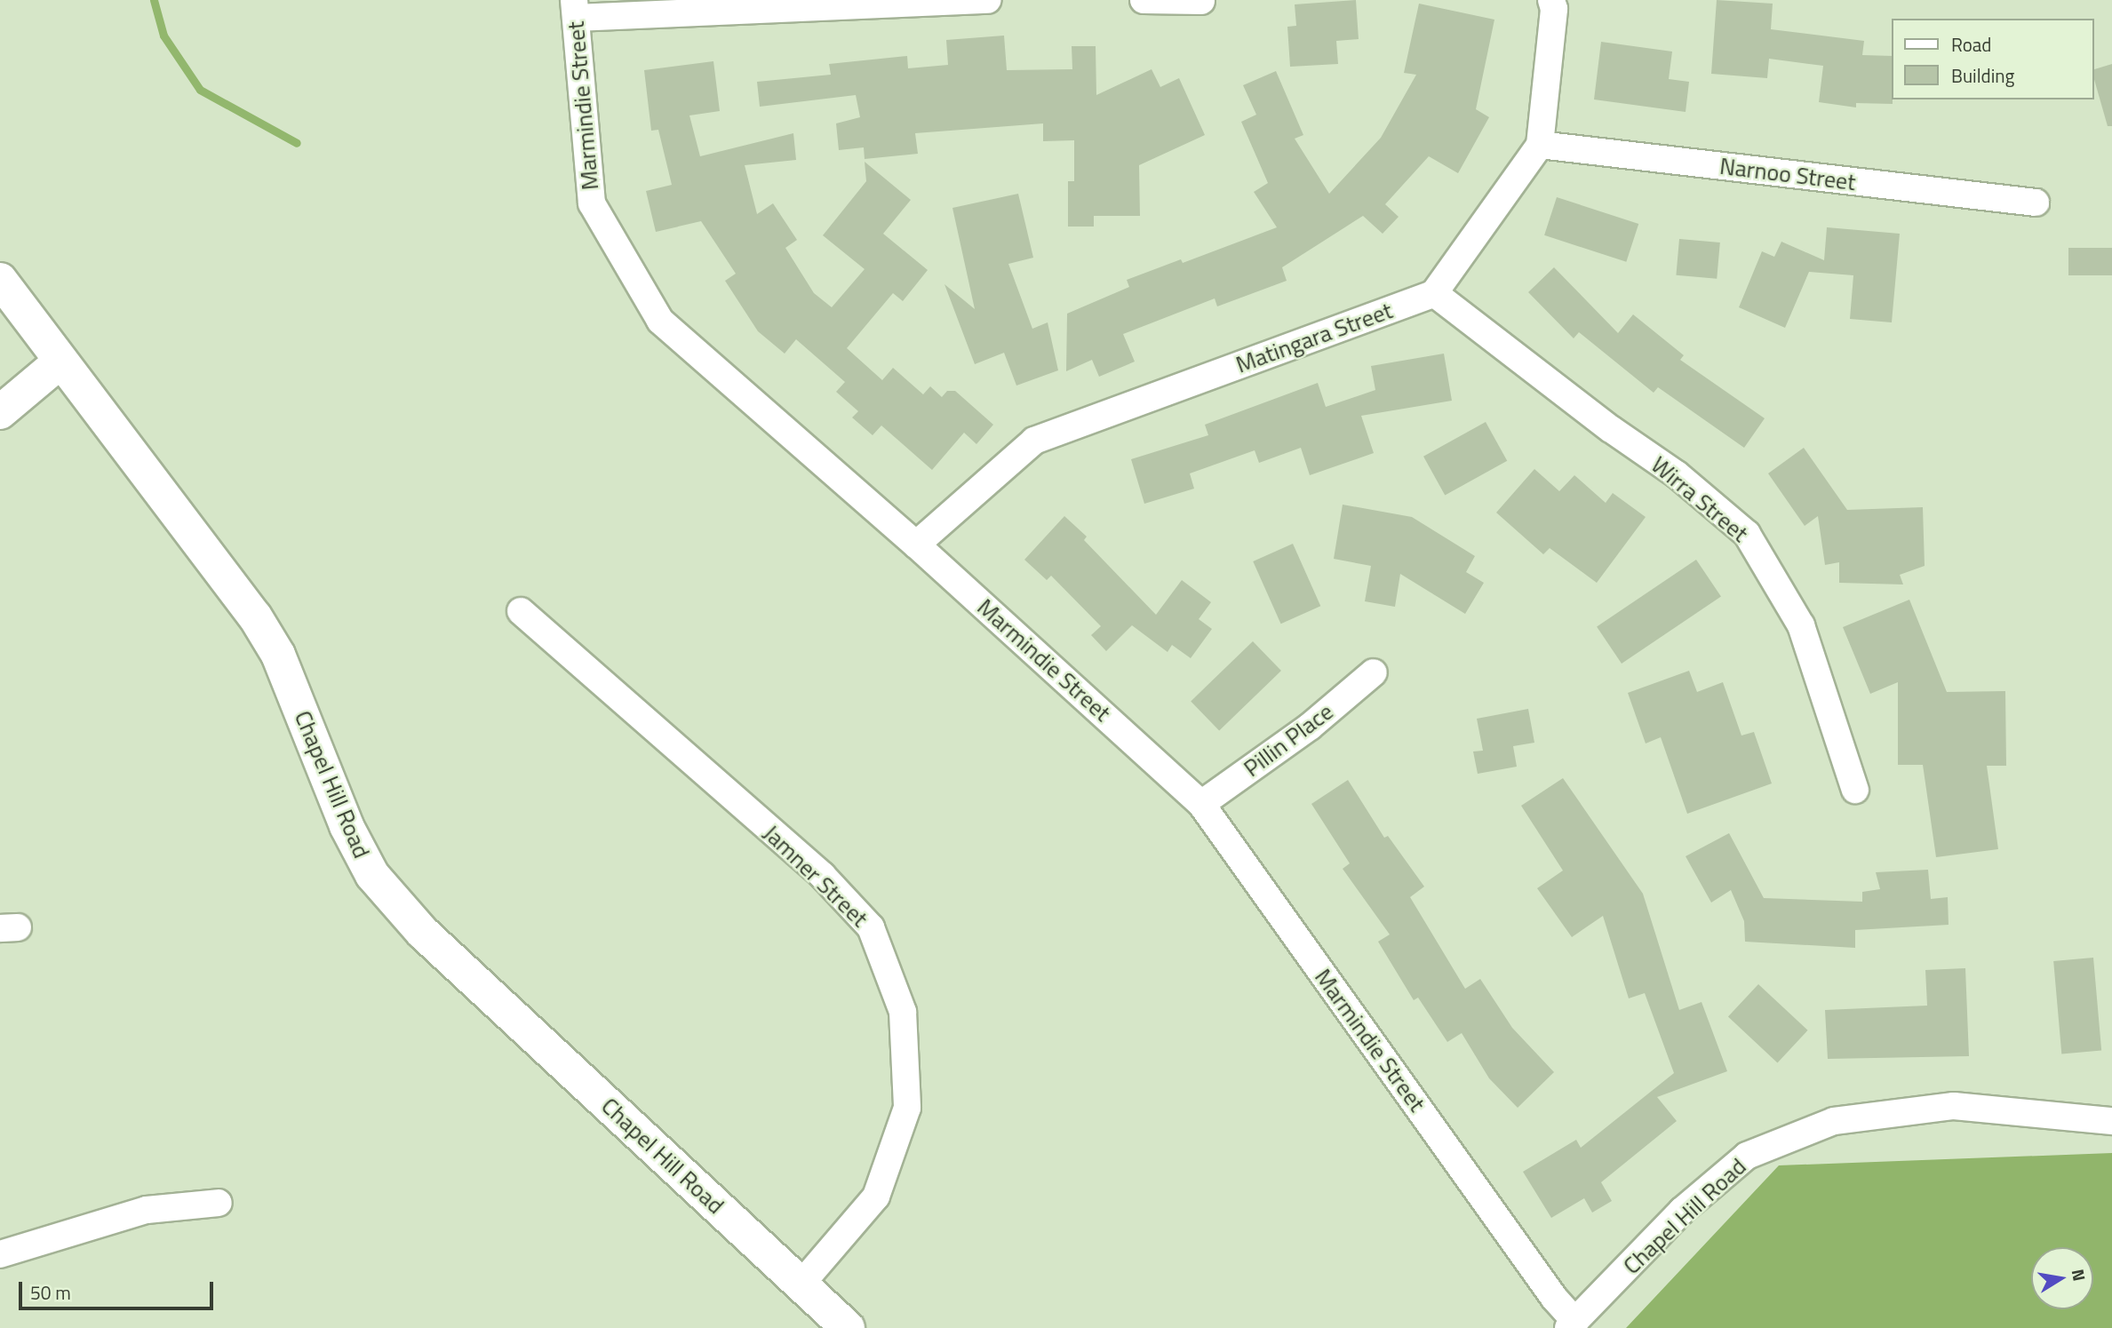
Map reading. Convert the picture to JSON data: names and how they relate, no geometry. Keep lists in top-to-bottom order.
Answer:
{
  "streets": {
    "main road": ["Chapel Hill Road"],
    "street": [
      "Marmindie Street",
      "Narnoo Street",
      "Matingara Street",
      "Wirra Street",
      "Pillin Place",
      "Jamner Street"
    ]
  },
  "crossings": [
    ["Marmindie Street", "Matingara Street"],
    ["Marmindie Street", "Pillin Place"],
    ["Marmindie Street", "Chapel Hill Road"],
    ["Matingara Street", "Wirra Street"],
    ["Chapel Hill Road", "Jamner Street"]
  ],
  "legend": ["Road", "Building"],
  "scale_bar": "50 m",
  "north": "right"
}
